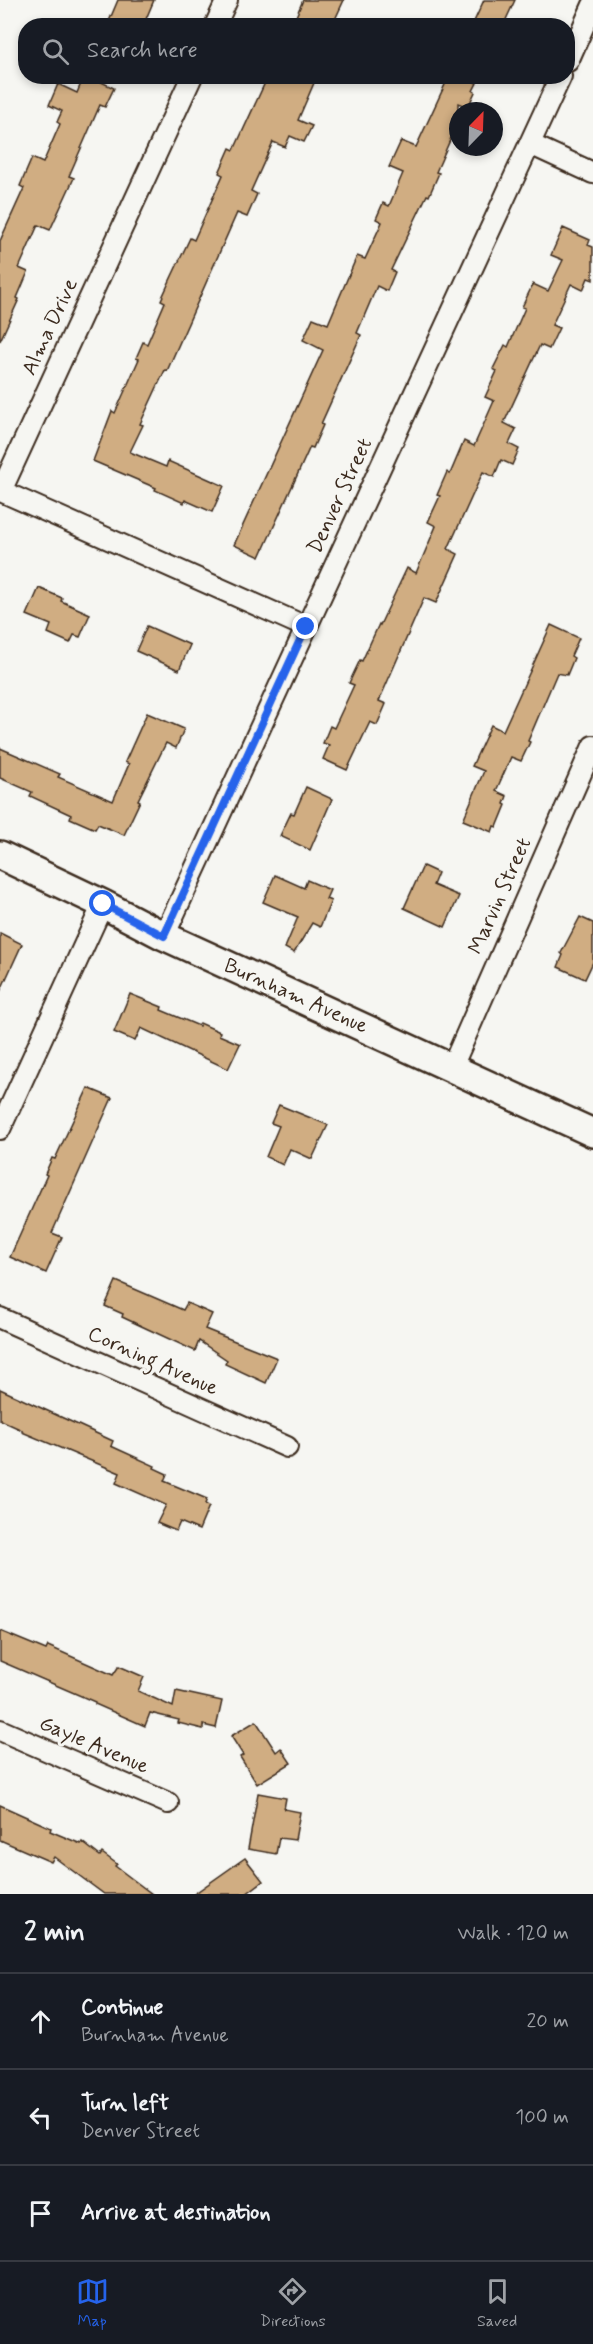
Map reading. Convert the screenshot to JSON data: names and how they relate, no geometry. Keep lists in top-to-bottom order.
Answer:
{
  "streets": {
    "street": [
      "Alma Drive",
      "Denver Street",
      "Marvin Street",
      "Burnham Avenue",
      "Corning Avenue",
      "Gayle Avenue"
    ]
  },
  "crossings": [
    ["Alma Drive", "Denver Street"],
    ["Denver Street", "Burnham Avenue"],
    ["Marvin Street", "Burnham Avenue"]
  ],
  "north": "top right",
  "page": {
    "search": "Search here",
    "heading": ["2 min", "Walk · 120 m"],
    "list": [
      ["Continue", "Burnham Avenue", "20 m"],
      ["Turn left", "Denver Street", "100 m"],
      "Arrive at destination"
    ],
    "nav": ["Map", "Directions", "Saved"]
  }
}
